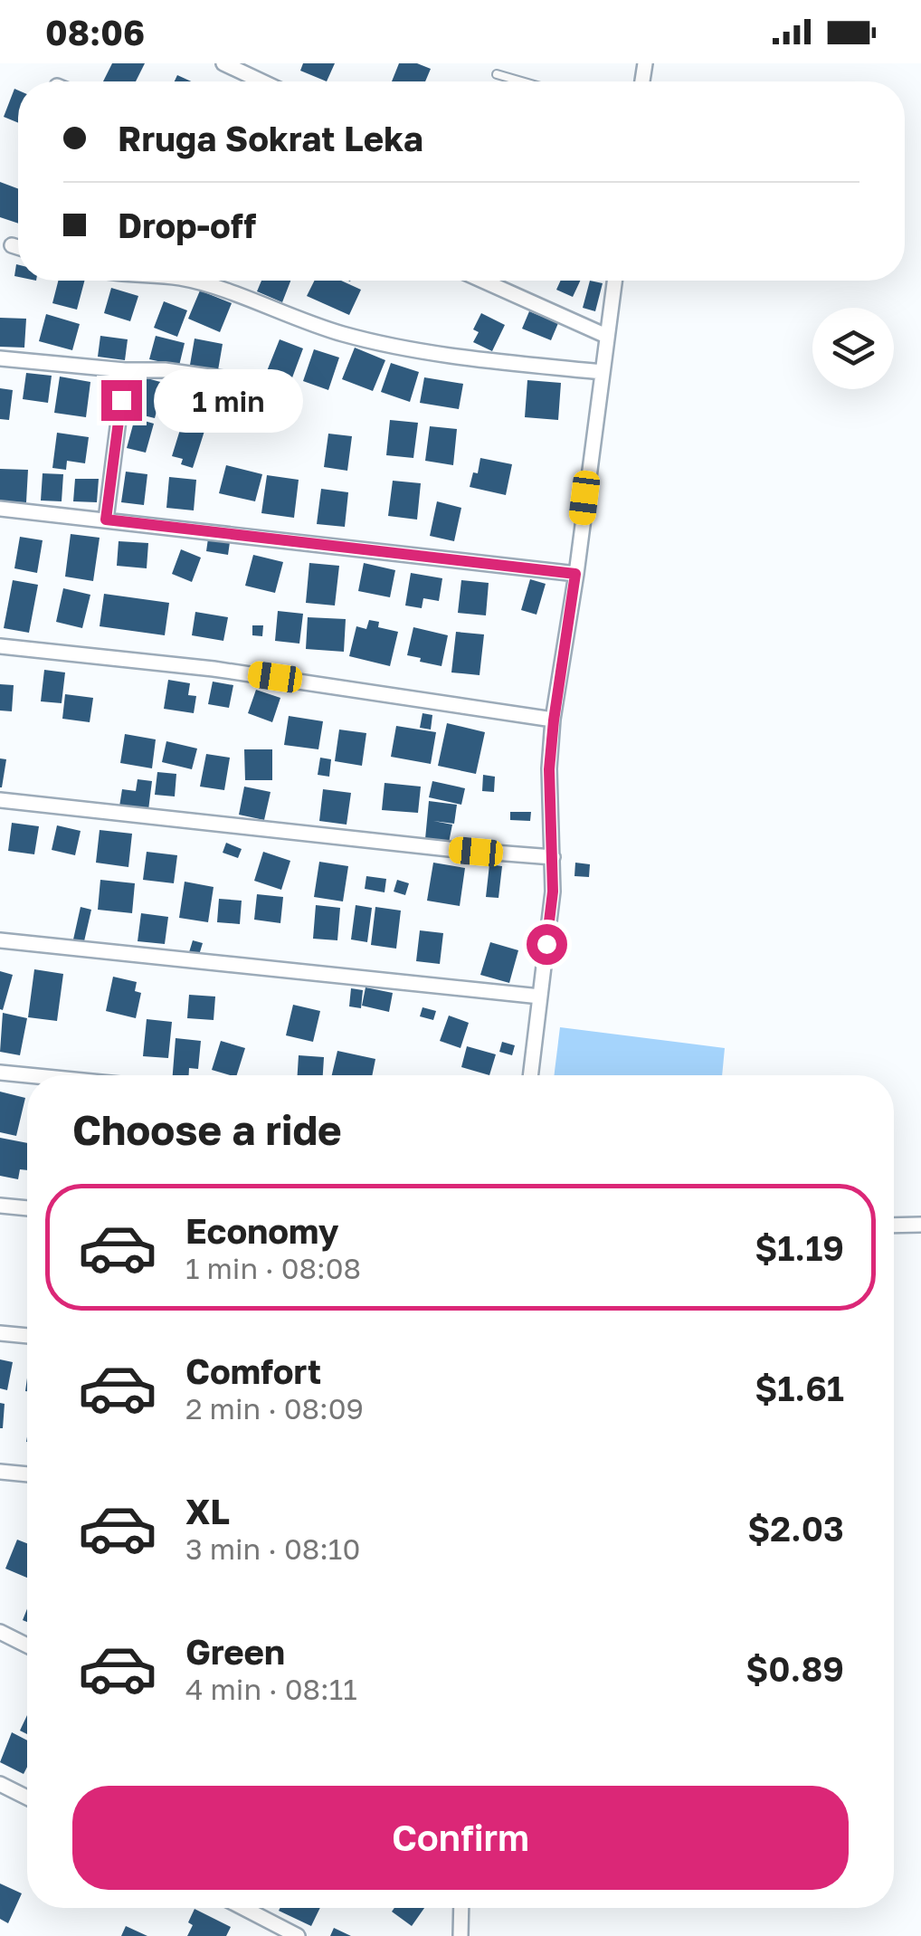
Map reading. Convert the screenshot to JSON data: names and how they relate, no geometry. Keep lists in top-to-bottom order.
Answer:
{
  "page": {
    "status": "08:06",
    "banner": ["Rruga Sokrat Leka", "Drop-off"],
    "bubble": "1 min",
    "heading": "Choose a ride",
    "list": [
      {
        "name": "Economy",
        "note": "1 min · 08:08",
        "value": "$1.19"
      },
      {
        "name": "Comfort",
        "note": "2 min · 08:09",
        "value": "$1.61"
      },
      {
        "name": "XL",
        "note": "3 min · 08:10",
        "value": "$2.03"
      },
      {
        "name": "Green",
        "note": "4 min · 08:11",
        "value": "$0.89"
      }
    ],
    "buttons": "Confirm"
  }
}
